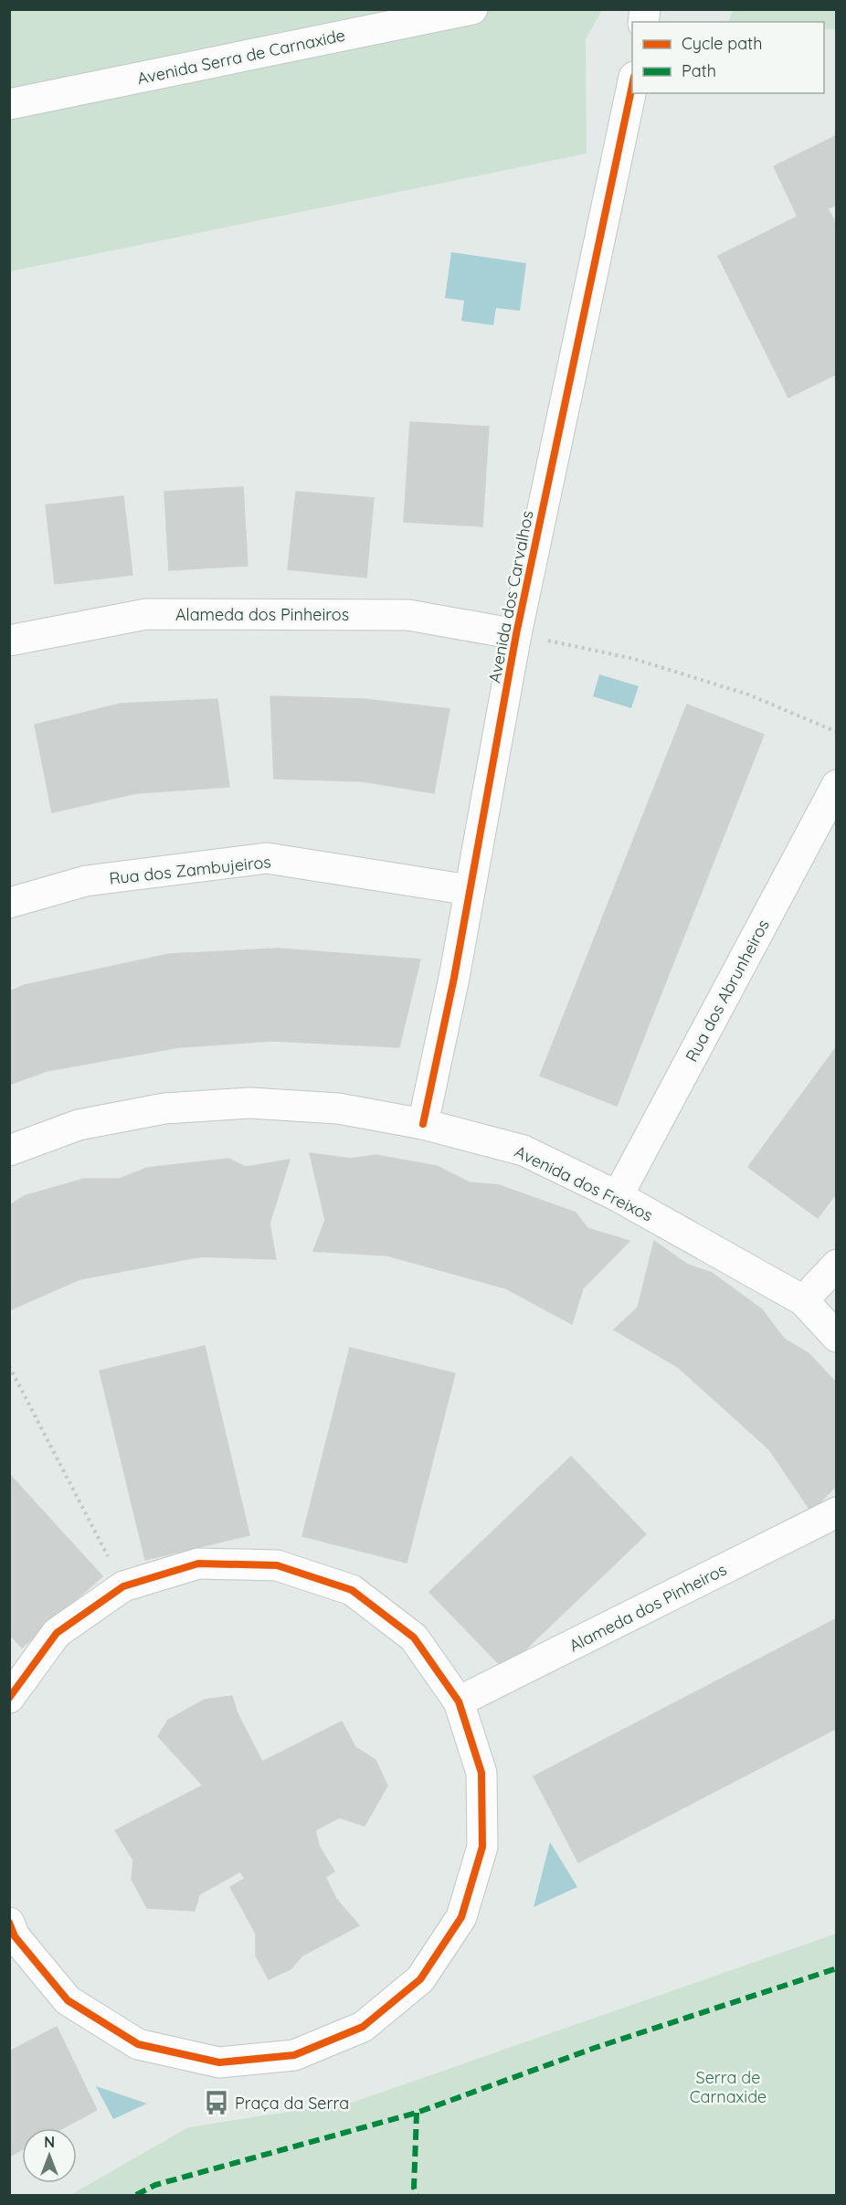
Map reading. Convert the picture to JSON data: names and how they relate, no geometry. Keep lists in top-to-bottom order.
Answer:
{
  "streets": {
    "street": [
      "Avenida Serra de Carnaxide",
      "Avenida dos Carvalhos",
      "Alameda dos Pinheiros",
      "Rua dos Zambujeiros",
      "Rua dos Abrunheiros",
      "Avenida dos Freixos"
    ]
  },
  "crossings": [
    ["Avenida dos Carvalhos", "Alameda dos Pinheiros"],
    ["Avenida dos Carvalhos", "Rua dos Zambujeiros"],
    ["Avenida dos Carvalhos", "Avenida dos Freixos"],
    ["Rua dos Abrunheiros", "Avenida dos Freixos"]
  ],
  "parks": ["Serra de Carnaxide"],
  "places": {
    "bus stop": ["Praça da Serra"]
  },
  "legend": ["Cycle path", "Path"],
  "north": "top"
}
